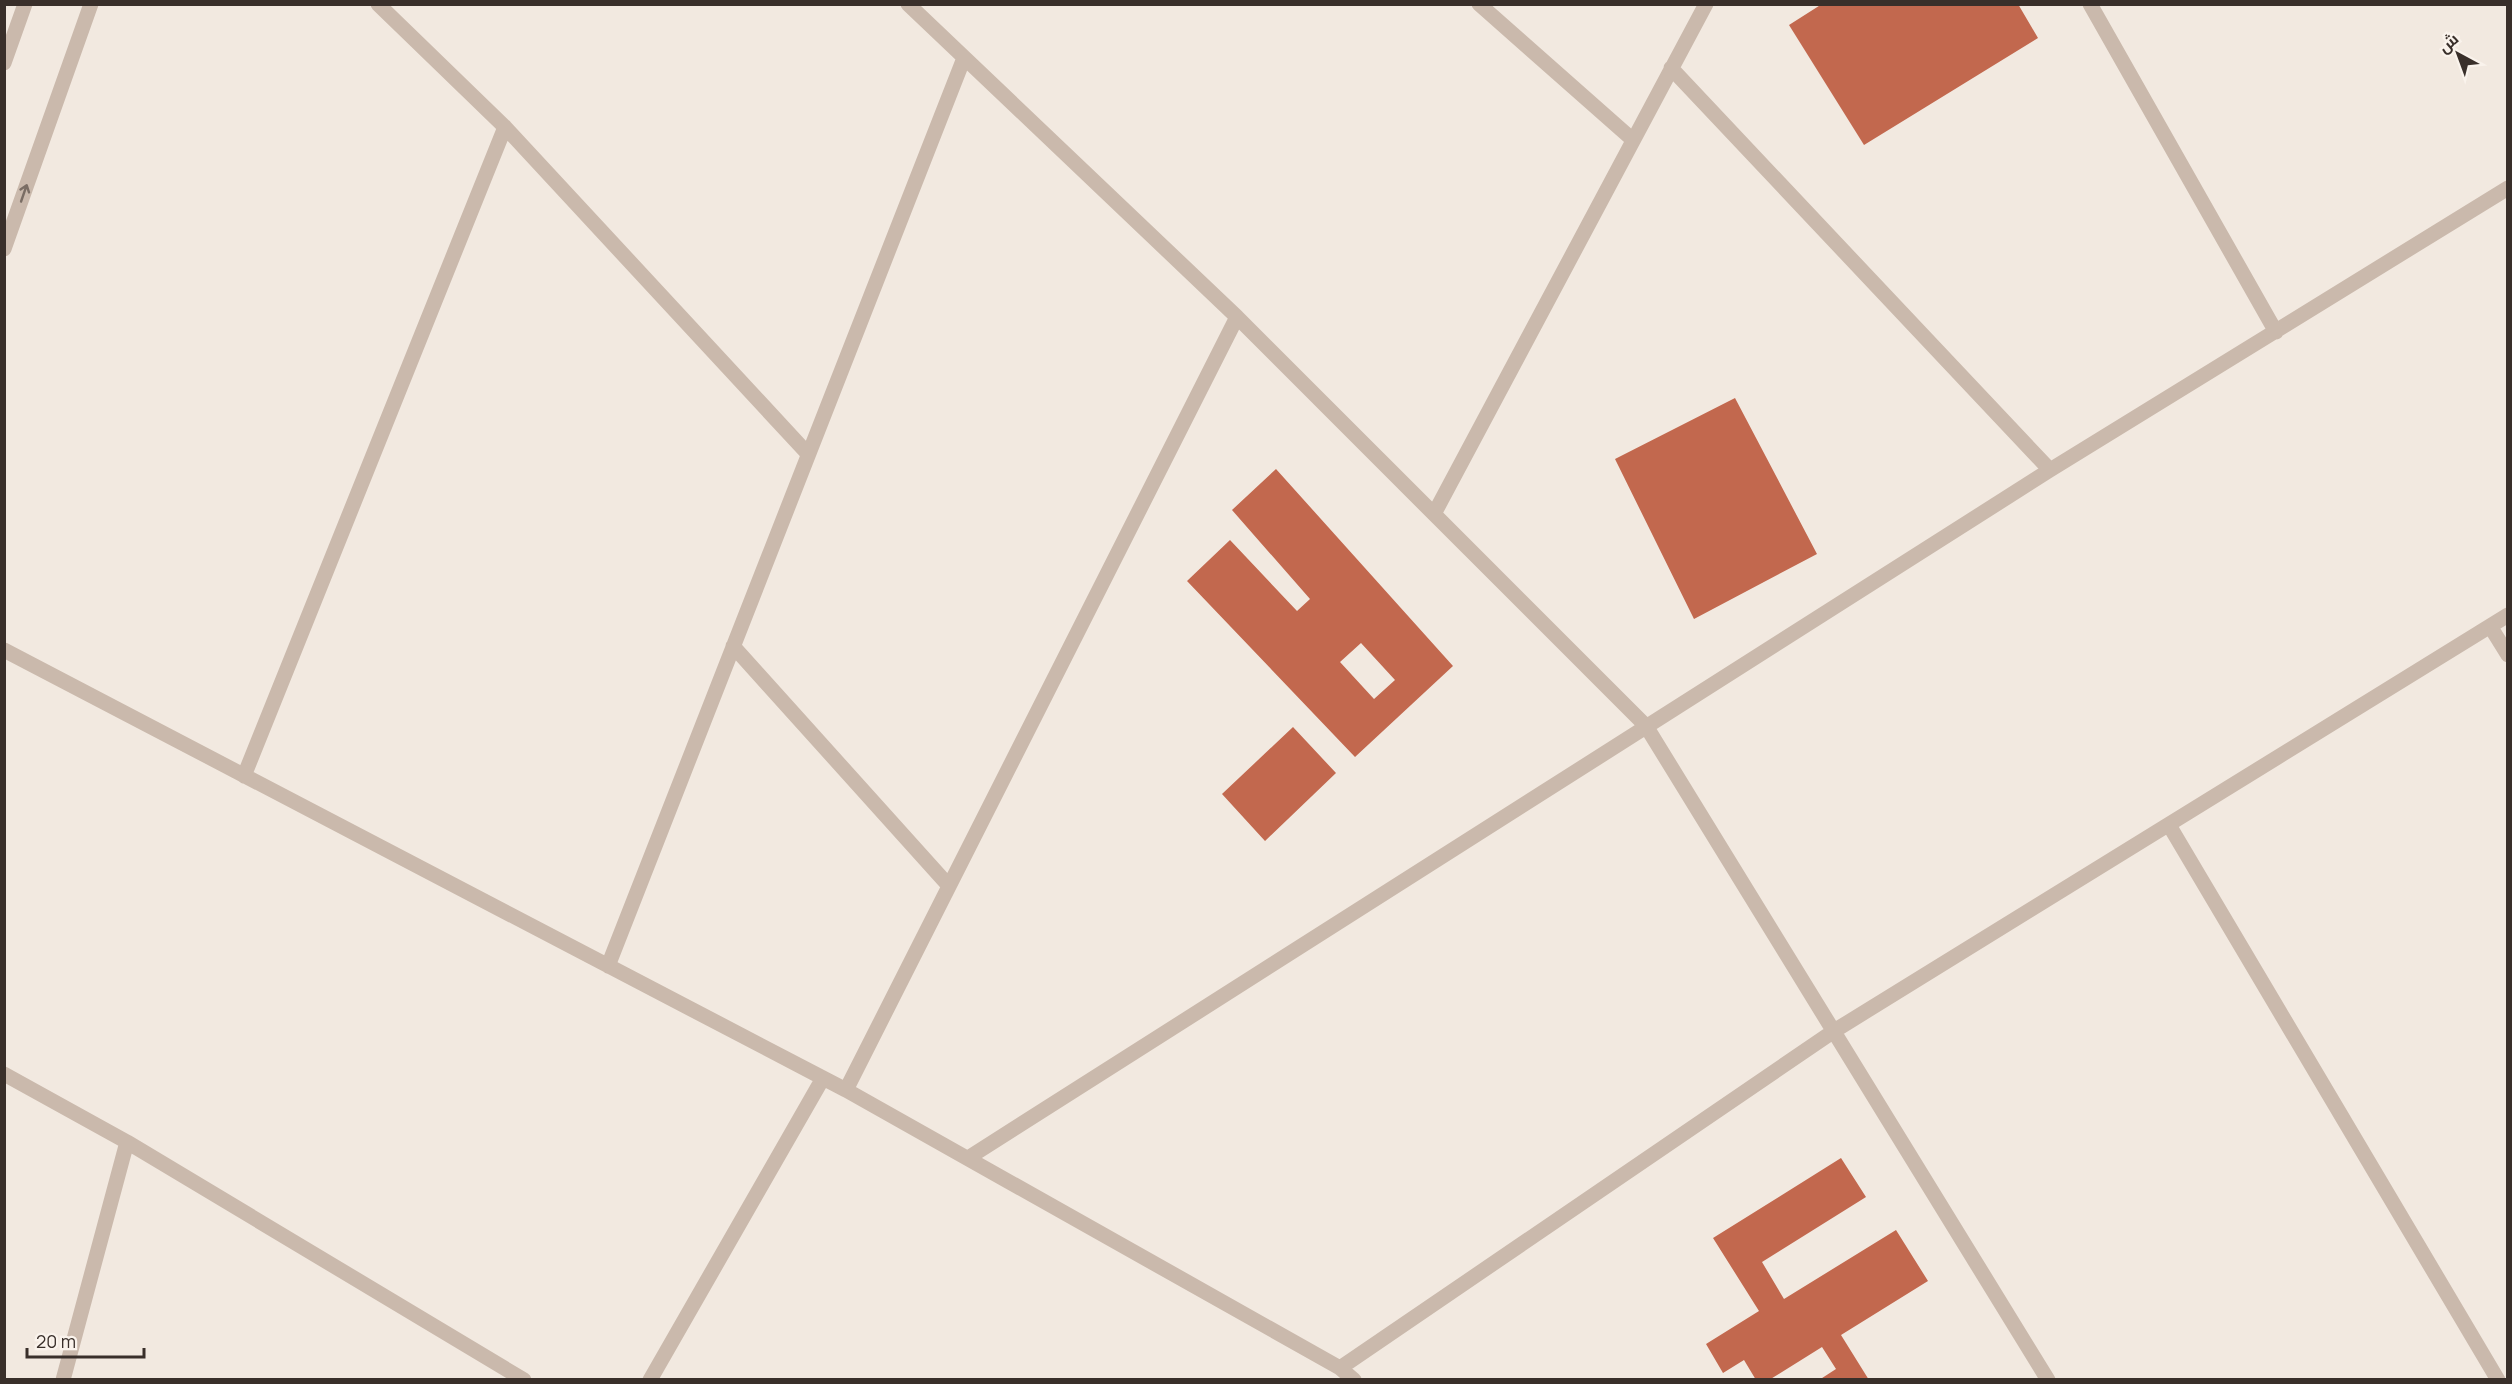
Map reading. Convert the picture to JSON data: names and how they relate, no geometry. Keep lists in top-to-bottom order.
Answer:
{
  "scale_bar": "20 m",
  "north": "top left"
}
